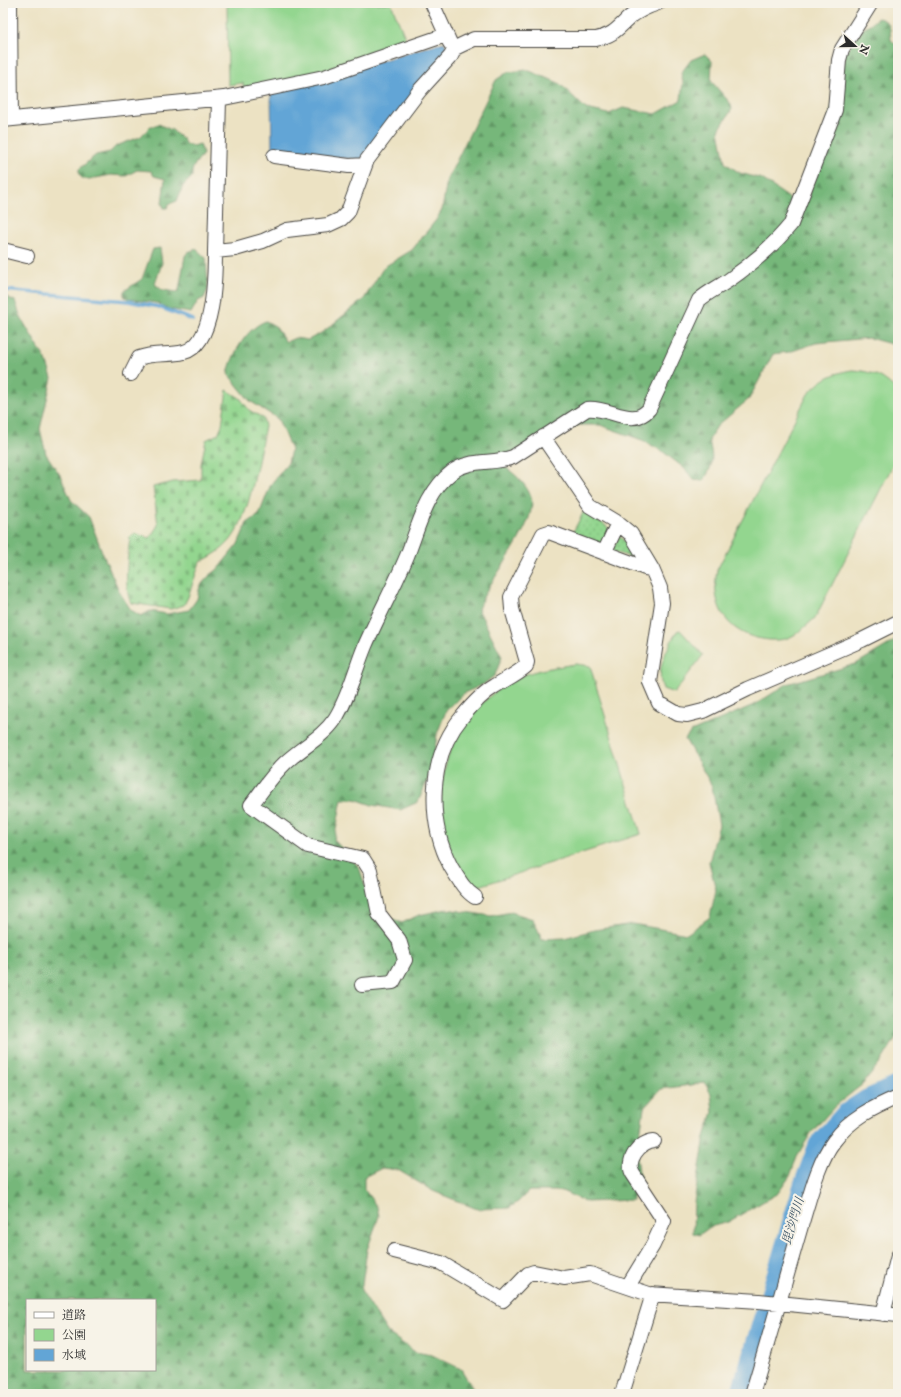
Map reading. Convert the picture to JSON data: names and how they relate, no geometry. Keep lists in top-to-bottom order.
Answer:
{
  "water": ["毘沙門川"],
  "legend": ["道路", "公園", "水域"],
  "north": "right"
}
